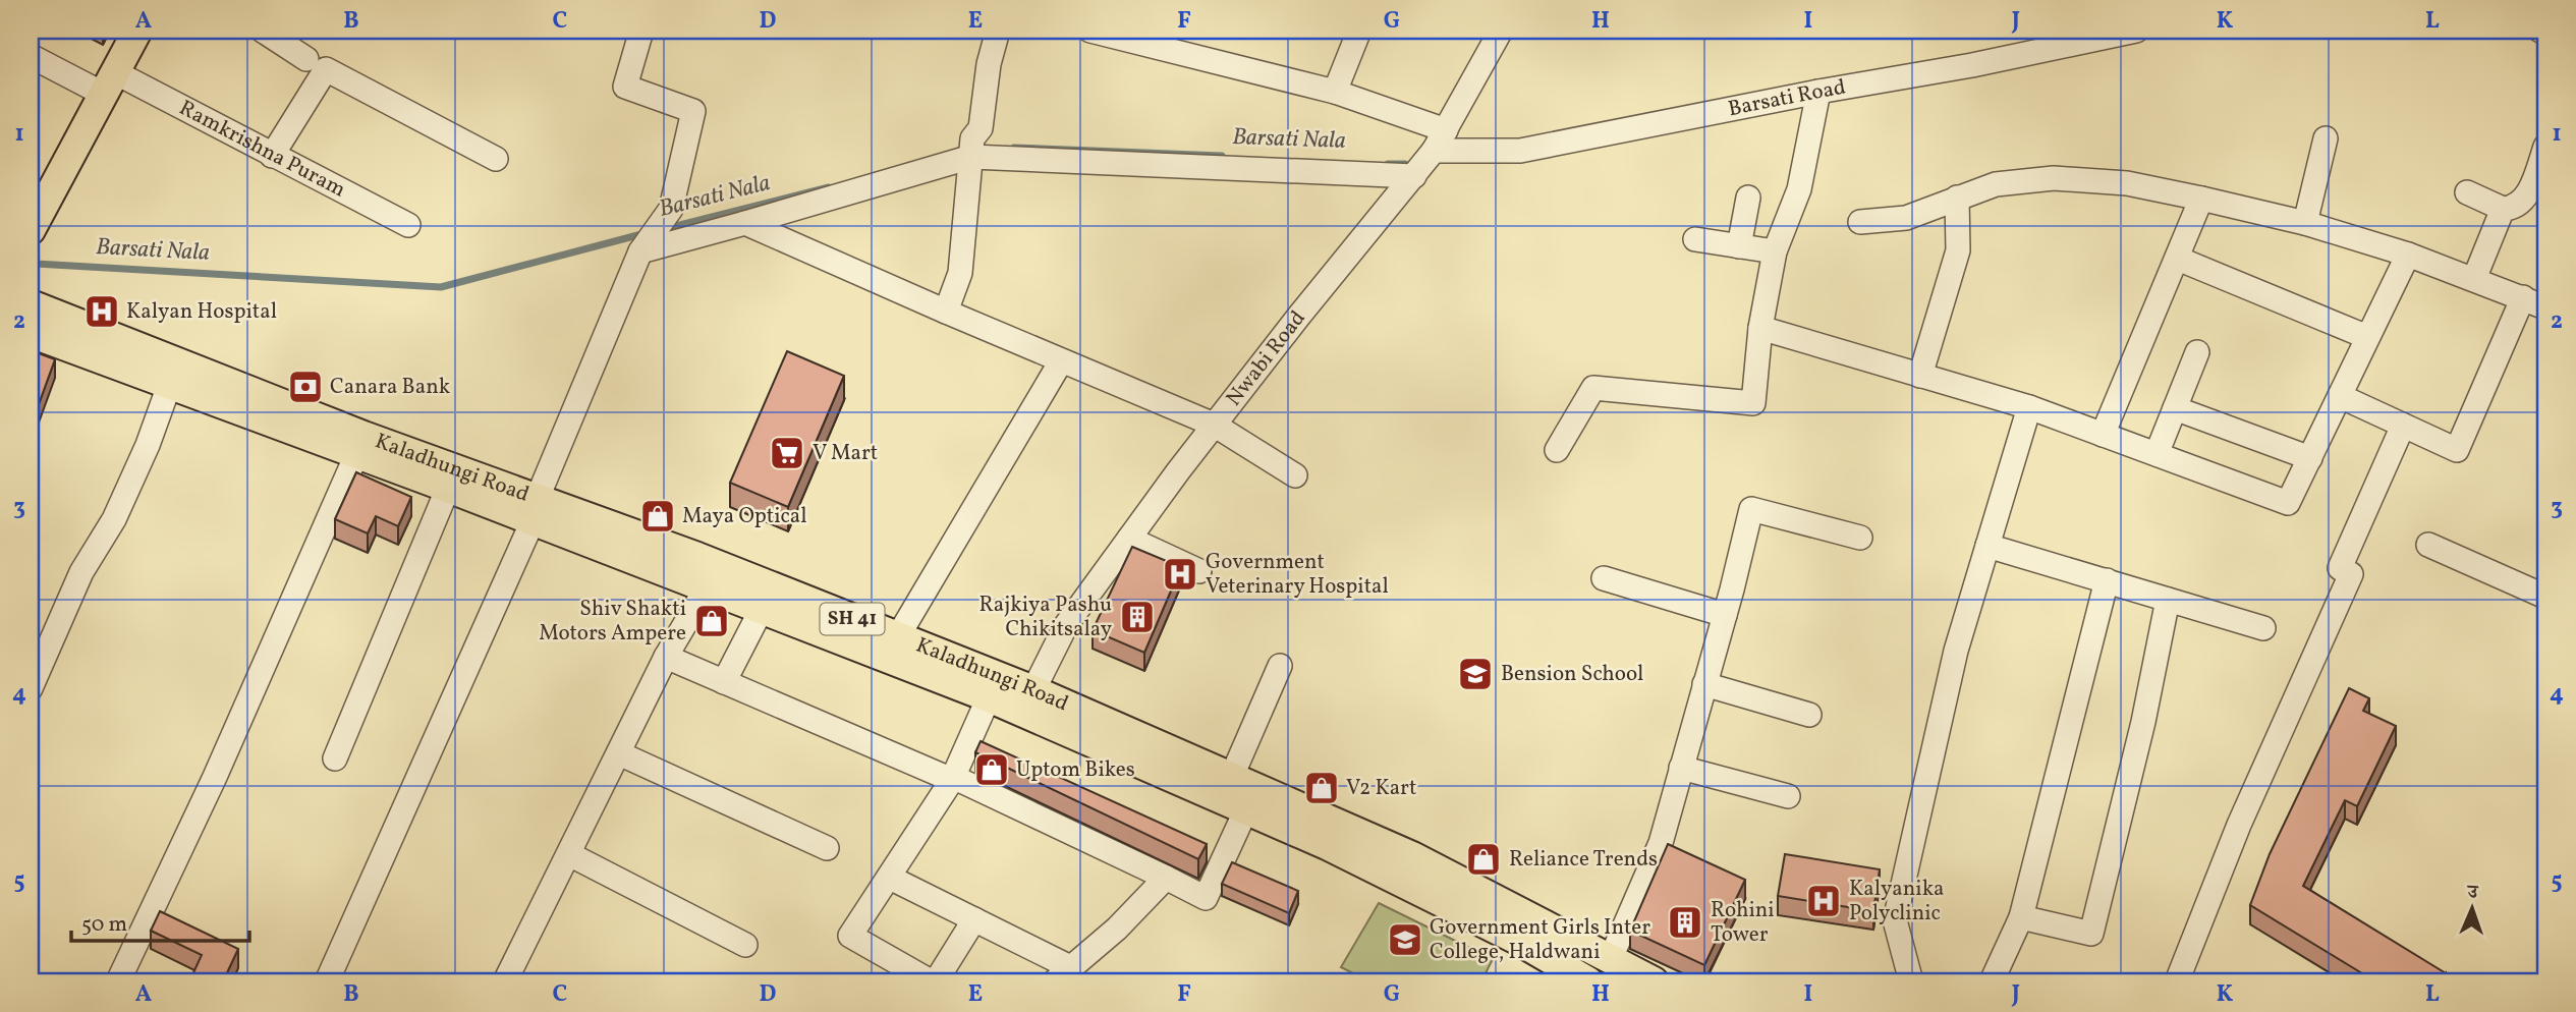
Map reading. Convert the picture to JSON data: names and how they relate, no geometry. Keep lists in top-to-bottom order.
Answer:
{
  "streets": {
    "main road": ["Kaladhungi Road", "SH 41"],
    "street": ["Barsati Road", "Ramkrishna Puram", "Nwabi Road"]
  },
  "crossings": [
    ["Barsati Road", "Nwabi Road"],
    ["Nwabi Road", "Kaladhungi Road"]
  ],
  "water": ["Barsati Nala"],
  "places": {
    "hospital": ["Kalyan Hospital", "Government Veterinary Hospital", "Kalyanika Polyclinic"],
    "bank": ["Canara Bank"],
    "supermarket": ["V Mart"],
    "shop": [
      "Maya Optical",
      "Shiv Shakti Motors Ampere",
      "Uptom Bikes",
      "V2 Kart",
      "Reliance Trends"
    ],
    "building": ["Rajkiya Pashu Chikitsalay", "Rohini Tower"],
    "school or university": ["Bension School", "Government Girls Inter College, Haldwani"]
  },
  "scale_bar": "50 m",
  "north": "top",
  "grid": {
    "columns": [
      "A",
      "B",
      "C",
      "D",
      "E",
      "F",
      "G",
      "H",
      "I",
      "J",
      "K",
      "L"
    ],
    "rows": [
      "1",
      "2",
      "3",
      "4",
      "5"
    ]
  }
}
